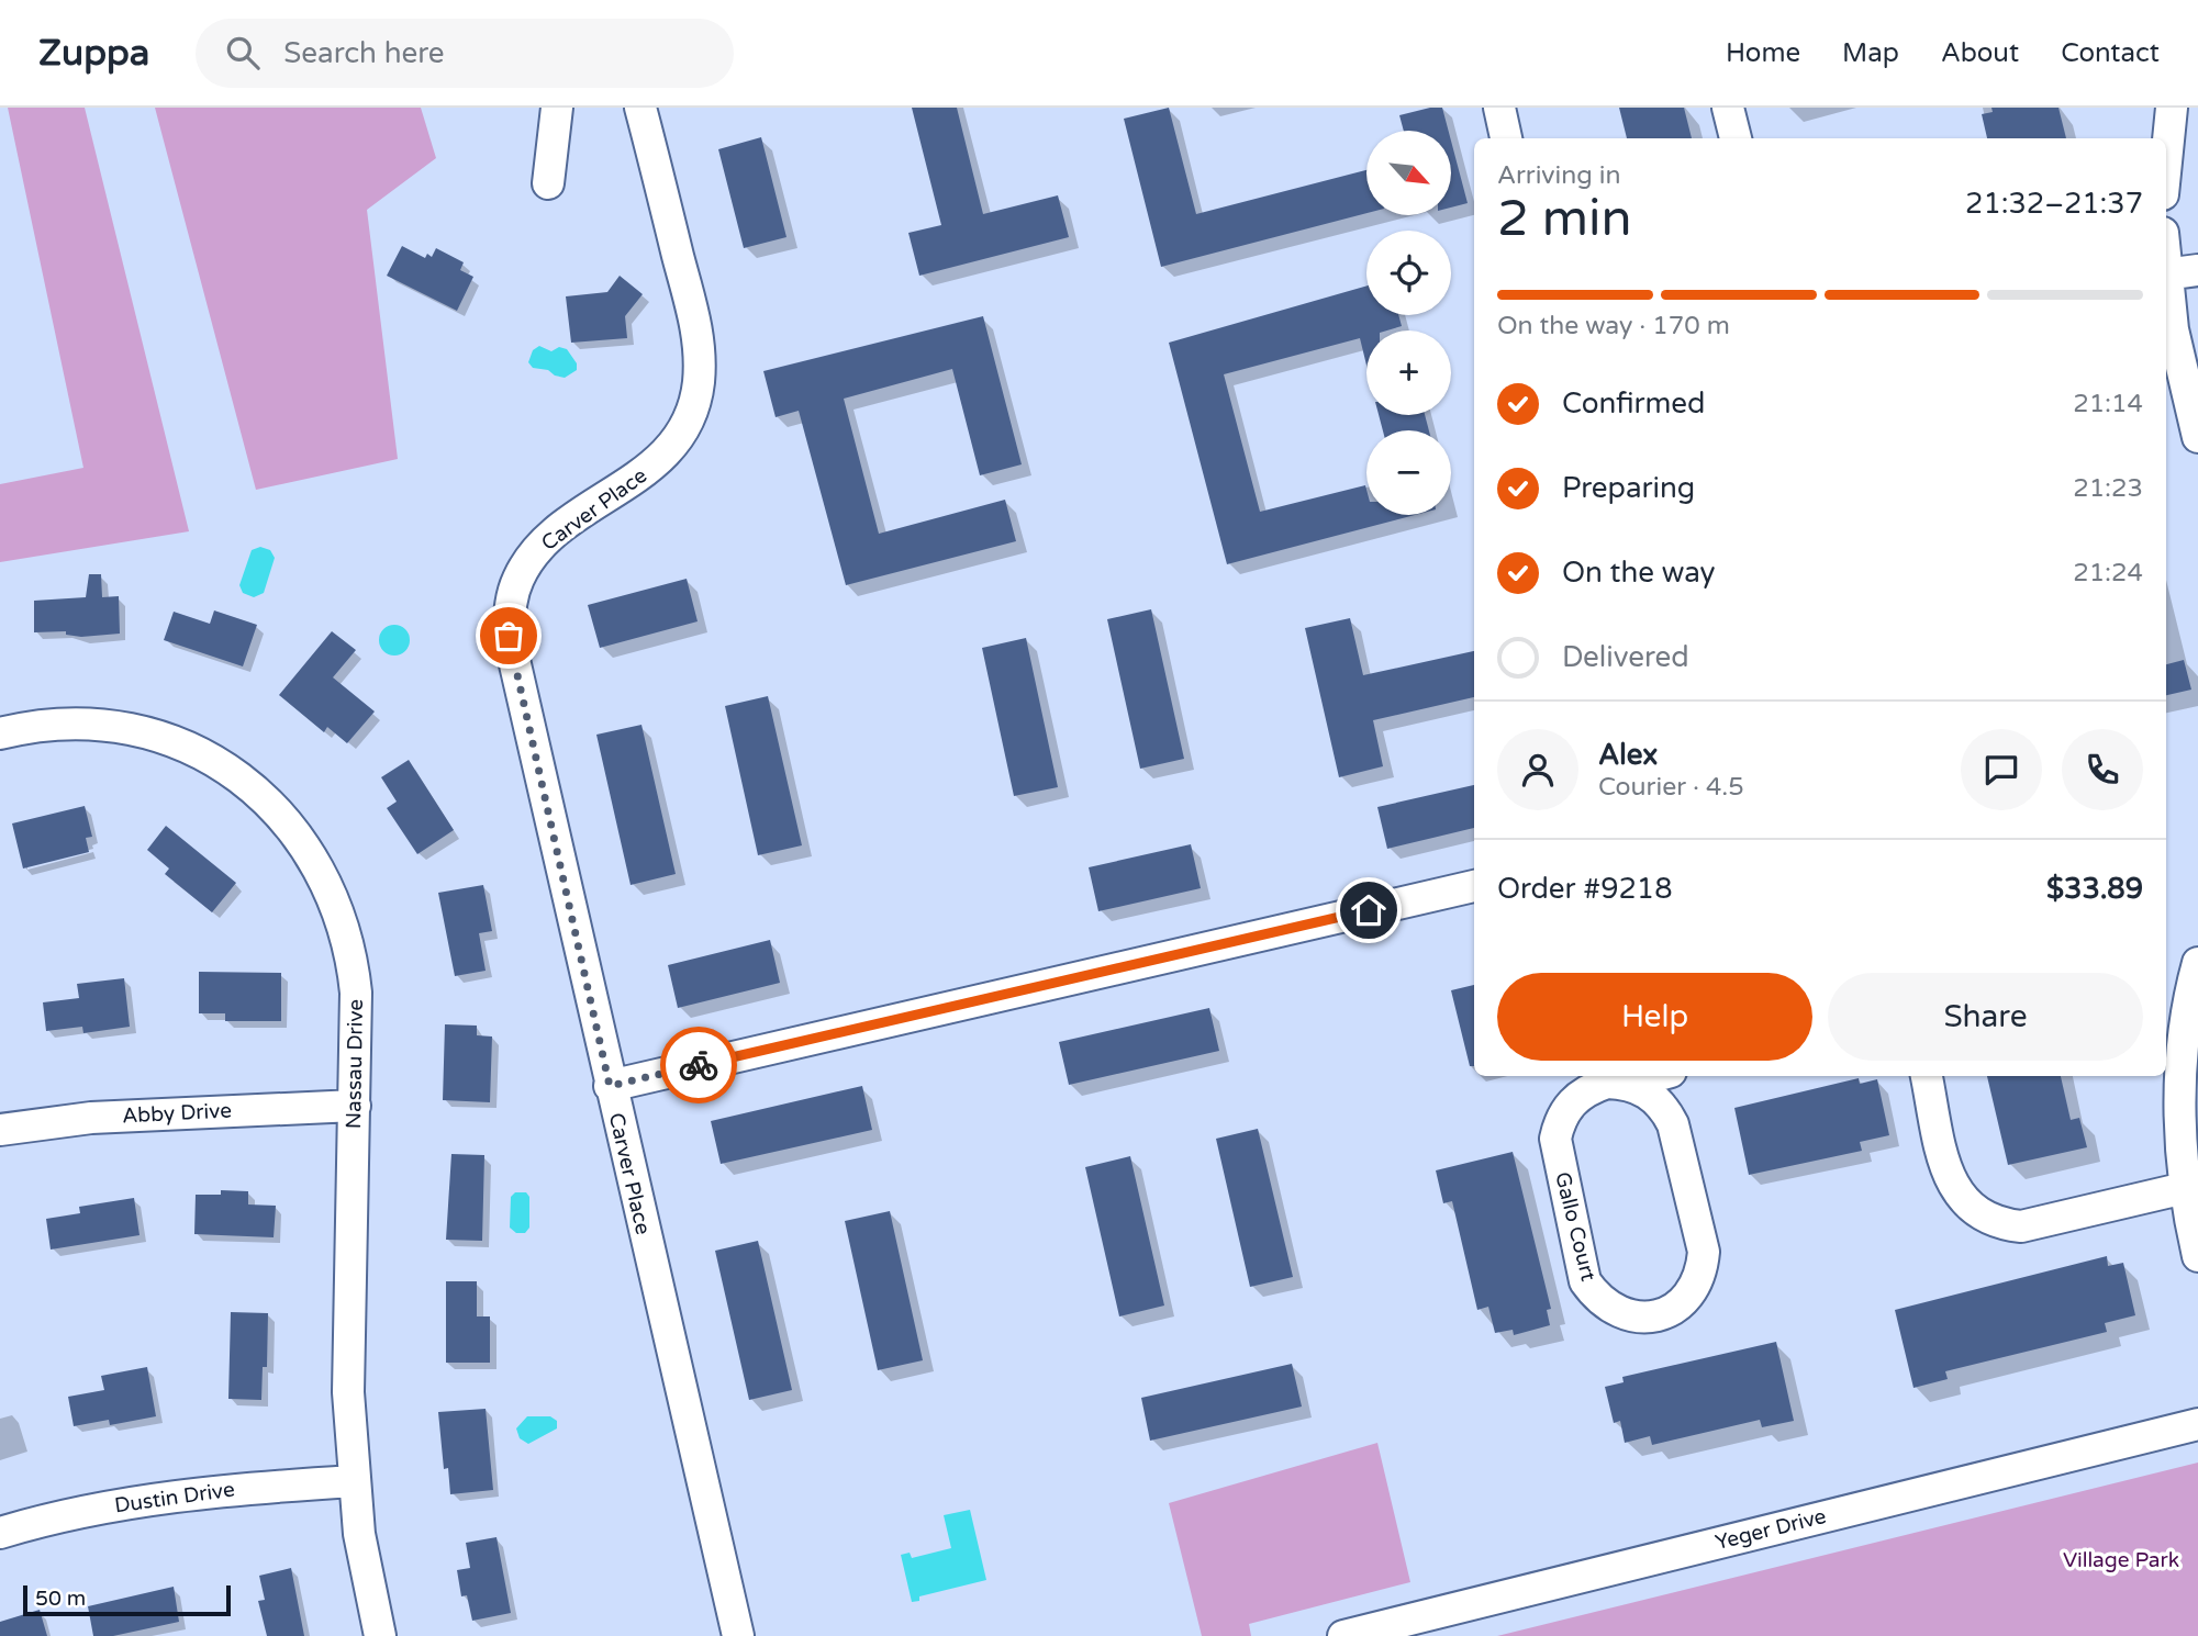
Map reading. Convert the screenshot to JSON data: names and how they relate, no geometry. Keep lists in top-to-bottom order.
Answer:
{
  "streets": {
    "street": [
      "Carver Place",
      "Nassau Drive",
      "Abby Drive",
      "Gallo Court",
      "Dustin Drive",
      "Yeger Drive"
    ]
  },
  "crossings": [
    ["Nassau Drive", "Abby Drive"],
    ["Nassau Drive", "Dustin Drive"]
  ],
  "parks": ["Village Park"],
  "scale_bar": "50 m",
  "north": "bottom right",
  "page": {
    "header": "Zuppa",
    "search": "Search here",
    "nav": [
      "Home",
      "Map",
      "About",
      "Contact"
    ],
    "map_buttons": ["+", "−"],
    "heading": ["2 min", "Arriving in", "21:32–21:37"],
    "panel": [
      "Alex",
      "Courier · 4.5",
      "Order #9218",
      "$33.89"
    ],
    "bar": "On the way · 170 m",
    "list": [
      ["Confirmed", "21:14"],
      ["Preparing", "21:23"],
      ["On the way", "21:24"],
      "Delivered"
    ],
    "buttons": ["Help", "Share"],
    "scale": "50 m"
  }
}
